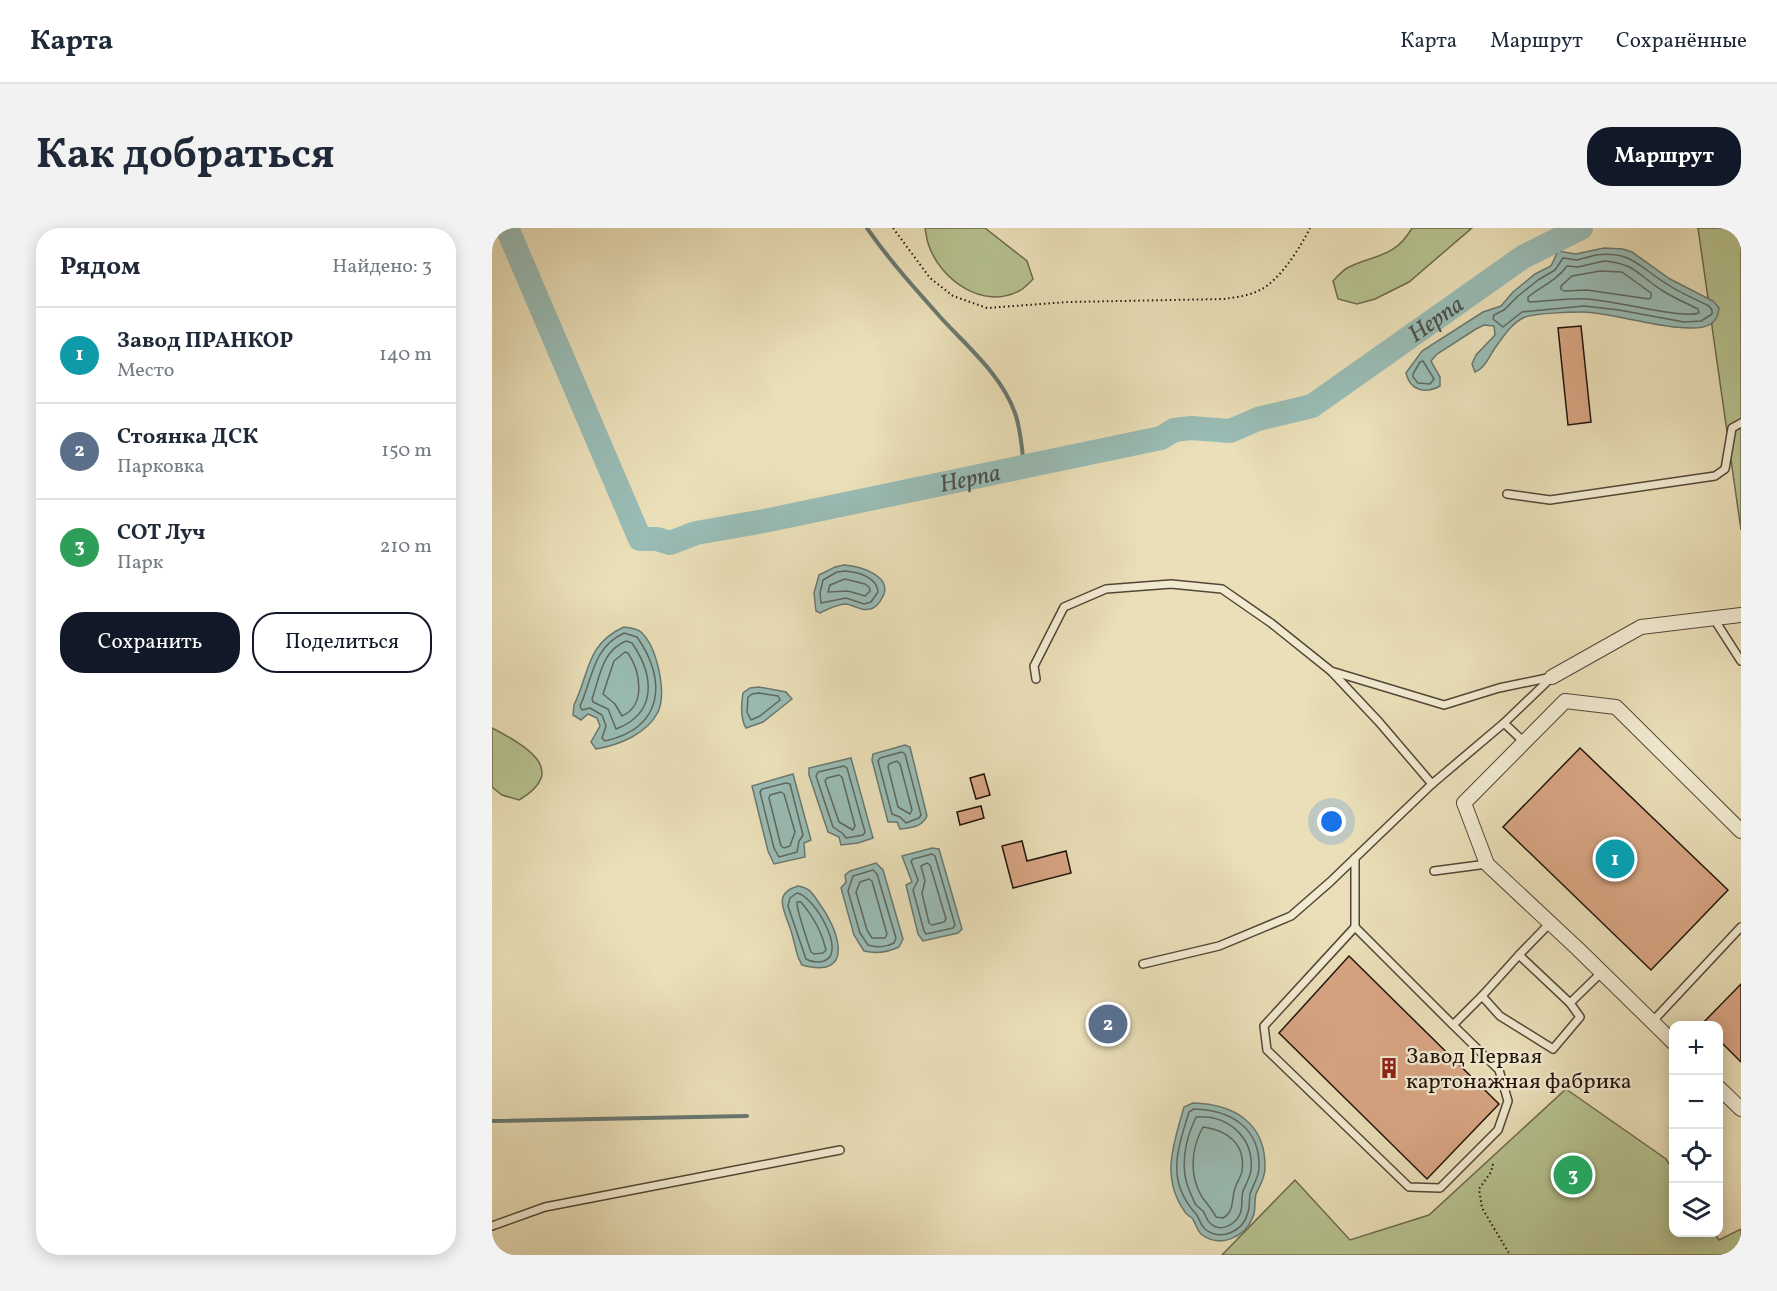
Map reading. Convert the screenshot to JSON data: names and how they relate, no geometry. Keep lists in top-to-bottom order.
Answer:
{
  "water": ["Нерпа"],
  "places": {
    "building": ["Завод Первая картонажная фабрика"]
  },
  "page": {
    "header": "Карта",
    "nav": ["Карта", "Маршрут", "Сохранённые"],
    "title": "Как добраться",
    "buttons": [
      "Маршрут",
      ["Сохранить", "Поделиться"]
    ],
    "heading": ["Рядом", "Найдено: 3"],
    "list": [
      {
        "mark": "1",
        "name": "Завод ПРАНКОР",
        "note": "Место",
        "value": "140 m"
      },
      {
        "mark": "2",
        "name": "Стоянка ДСК",
        "note": "Парковка",
        "value": "150 m"
      },
      {
        "mark": "3",
        "name": "СОТ Луч",
        "note": "Парк",
        "value": "210 m"
      }
    ],
    "pins": ["1", "2", "3"],
    "map_buttons": ["+", "−"]
  }
}
